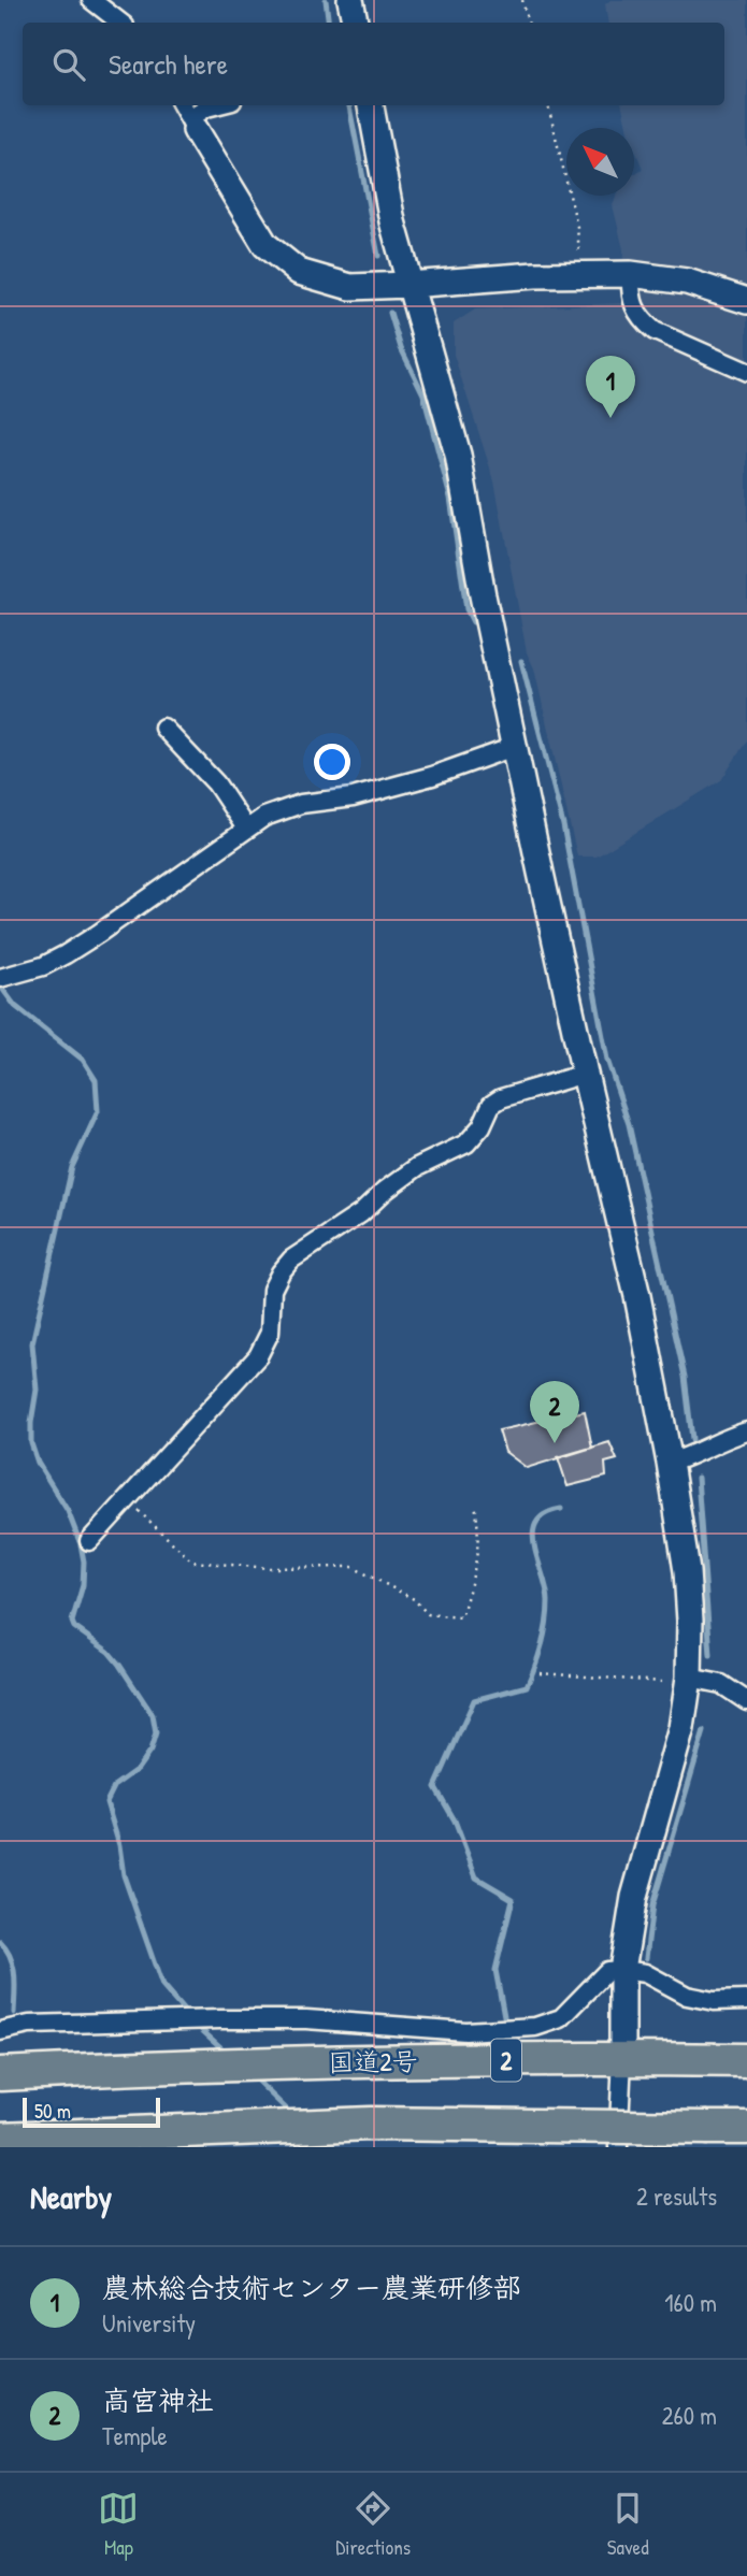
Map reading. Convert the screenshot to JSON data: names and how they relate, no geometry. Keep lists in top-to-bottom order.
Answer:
{
  "streets": {
    "highway": ["2", "国道2号"]
  },
  "scale_bar": "50 m",
  "north": "top left",
  "page": {
    "search": "Search here",
    "pins": ["1", "2"],
    "scale": "50 m",
    "heading": ["Nearby", "2 results"],
    "list": [
      {
        "mark": "1",
        "name": "農林総合技術センター農業研修部",
        "note": "University",
        "value": "160 m"
      },
      {
        "mark": "2",
        "name": "高宮神社",
        "note": "Temple",
        "value": "260 m"
      }
    ],
    "nav": ["Map", "Directions", "Saved"]
  }
}
